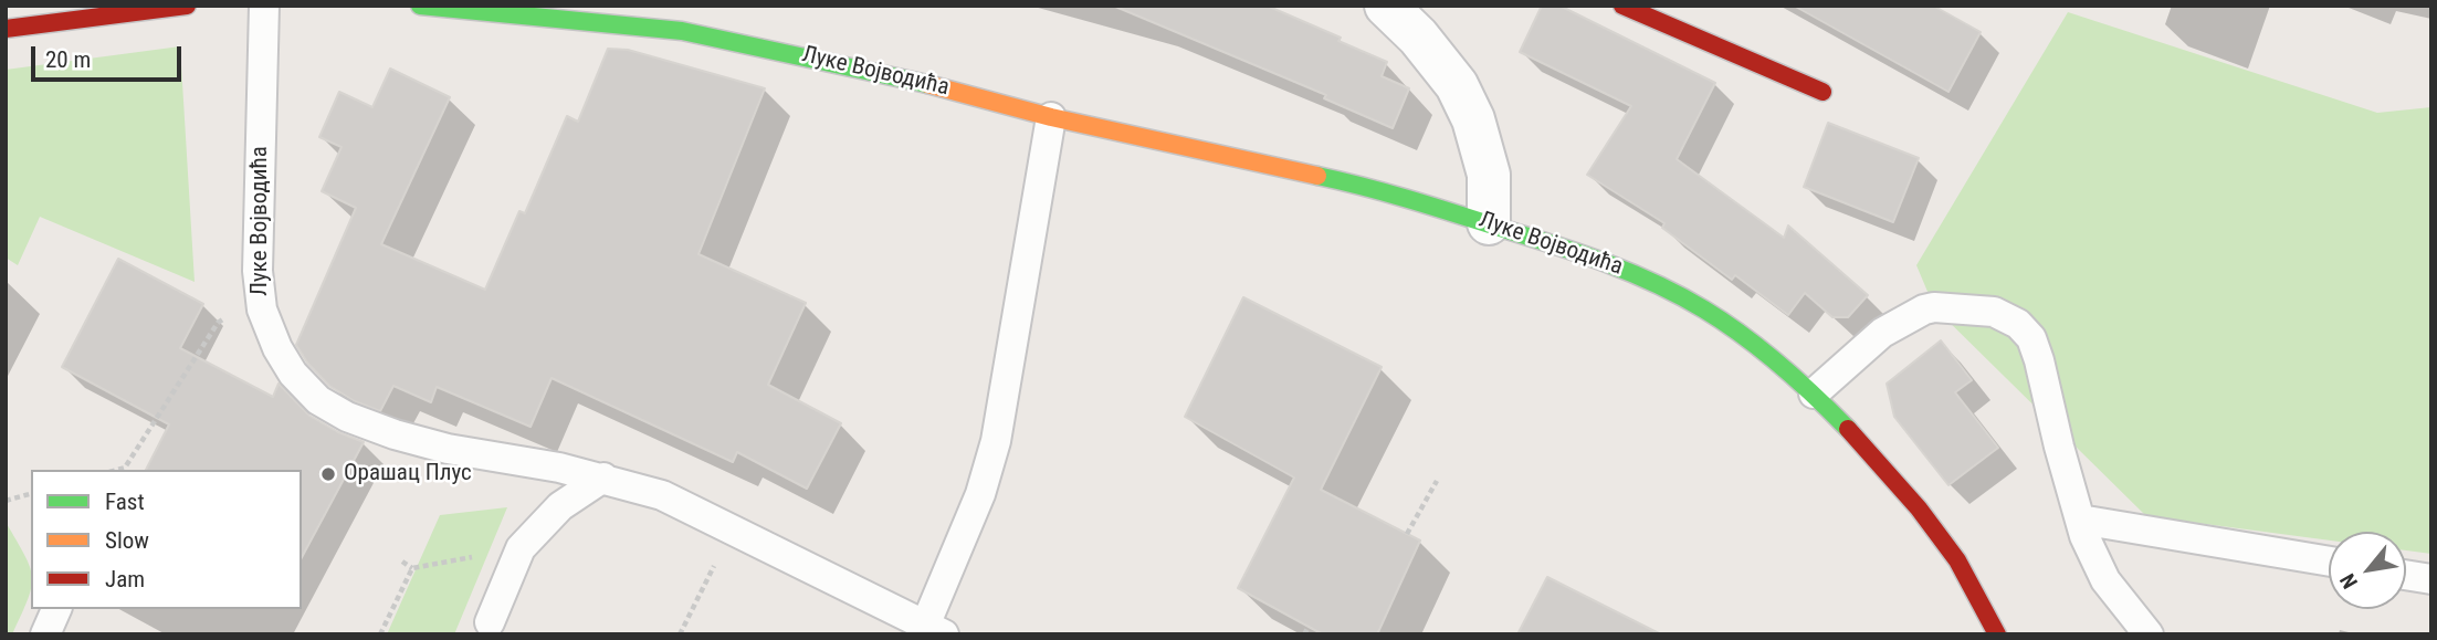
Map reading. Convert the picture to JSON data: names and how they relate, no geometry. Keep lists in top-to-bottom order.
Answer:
{
  "streets": {
    "street": ["Луке Војводића"]
  },
  "places": ["Орашац Плус"],
  "legend": ["Fast", "Slow", "Jam"],
  "scale_bar": "20 m",
  "north": "bottom left"
}
